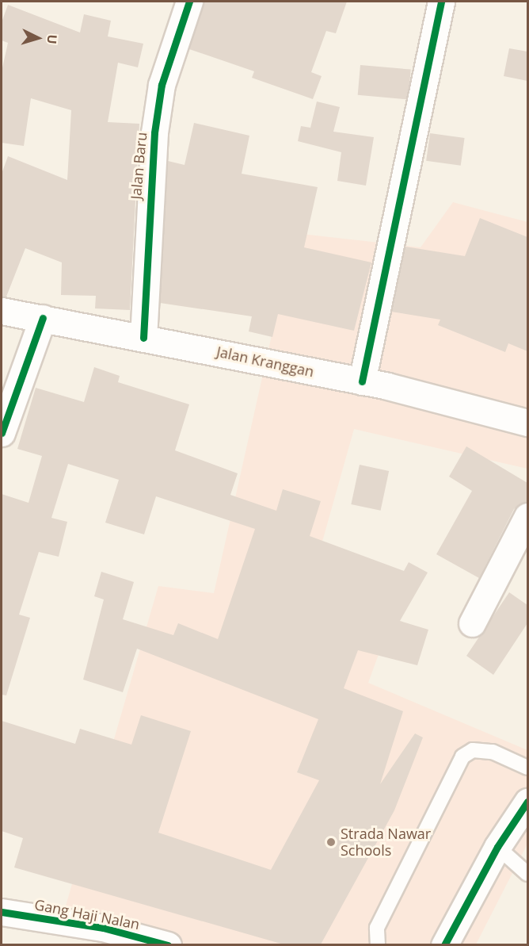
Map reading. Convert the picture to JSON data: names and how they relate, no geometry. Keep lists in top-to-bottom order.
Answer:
{
  "streets": {
    "street": ["Jalan Baru", "Jalan Kranggan", "Gang Haji Nalan"]
  },
  "crossings": [
    ["Jalan Baru", "Jalan Kranggan"]
  ],
  "places": ["Strada Nawar Schools"],
  "north": "right"
}
